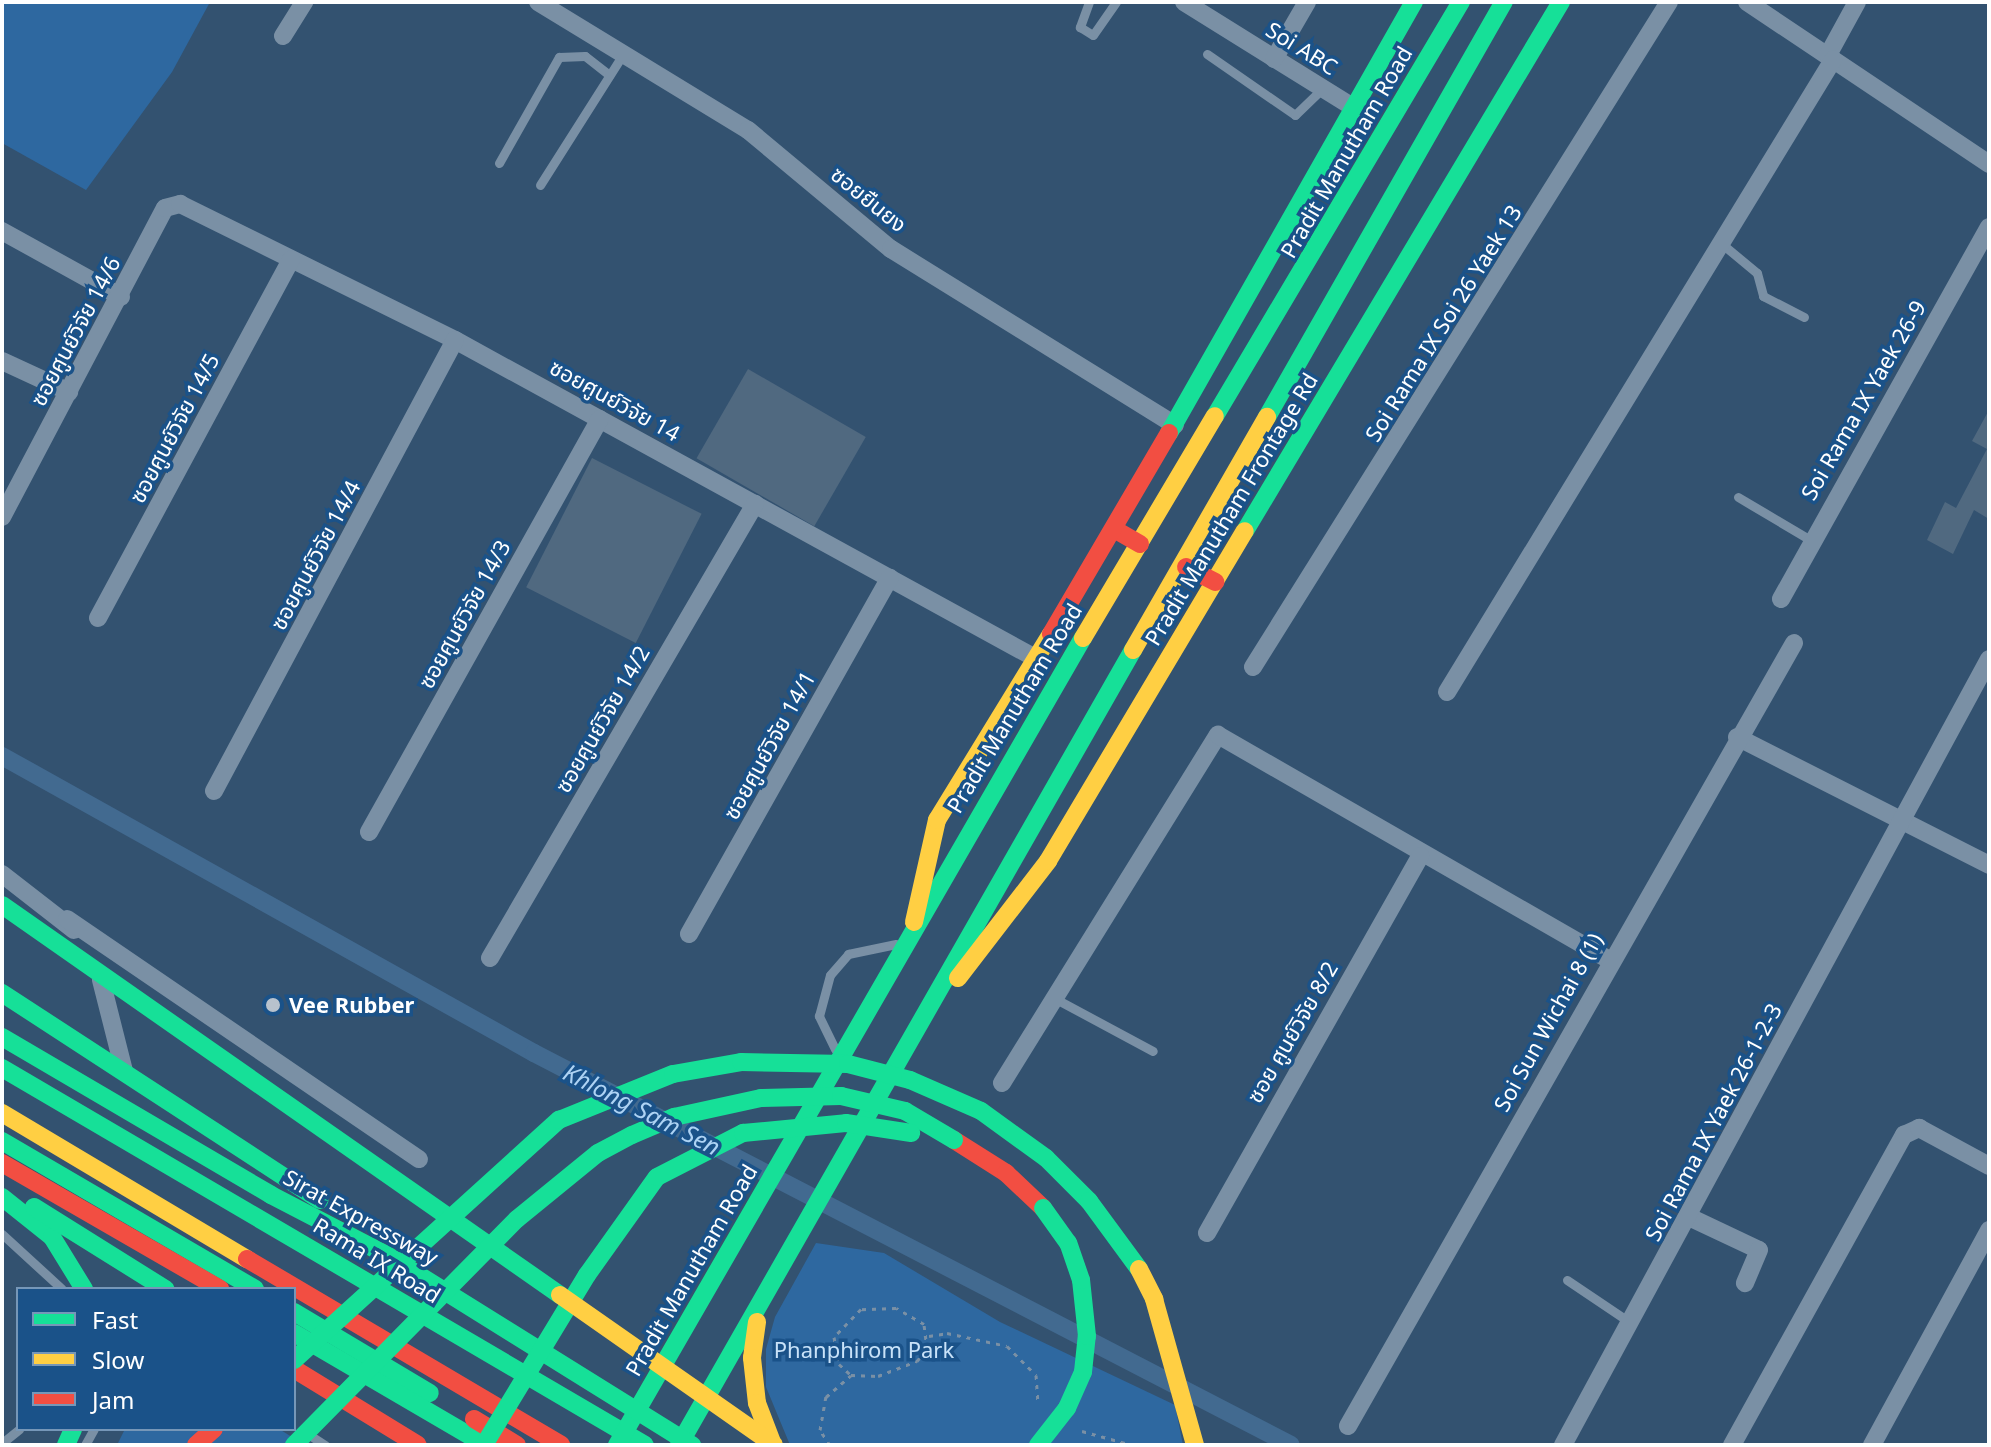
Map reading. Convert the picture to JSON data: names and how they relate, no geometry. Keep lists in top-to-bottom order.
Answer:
{
  "streets": {
    "main road": [
      "Pradit Manutham Road",
      "Pradit Manutham Frontage Rd",
      "Sirat Expressway",
      "Rama IX Road"
    ],
    "street": [
      "Soi ABC",
      "ซอยยืนยง",
      "Soi Rama IX Soi 26 Yaek 13",
      "ซอยศูนย์วิจัย 14/6",
      "ซอยศูนย์วิจัย 14",
      "Soi Rama IX Yaek 26-9",
      "ซอยศูนย์วิจัย 14/5",
      "ซอยศูนย์วิจัย 14/4",
      "ซอยศูนย์วิจัย 14/3",
      "ซอยศูนย์วิจัย 14/2",
      "ซอยศูนย์วิจัย 14/1",
      "Soi Sun Wichai 8 (1)",
      "ซอย ศูนย์วิจัย 8/2",
      "Soi Rama IX Yaek 26-1-2-3"
    ]
  },
  "crossings": [
    ["Pradit Manutham Road", "Rama IX Road"],
    ["ซอยศูนย์วิจัย 14/6", "ซอยศูนย์วิจัย 14"],
    ["ซอยศูนย์วิจัย 14", "ซอยศูนย์วิจัย 14/5"],
    ["ซอยศูนย์วิจัย 14", "ซอยศูนย์วิจัย 14/4"],
    ["ซอยศูนย์วิจัย 14", "ซอยศูนย์วิจัย 14/3"],
    ["ซอยศูนย์วิจัย 14", "ซอยศูนย์วิจัย 14/2"],
    ["ซอยศูนย์วิจัย 14", "ซอยศูนย์วิจัย 14/1"]
  ],
  "water": ["Khlong Sam Sen"],
  "parks": ["Phanphirom Park"],
  "places": ["Vee Rubber"],
  "legend": ["Fast", "Slow", "Jam"]
}
